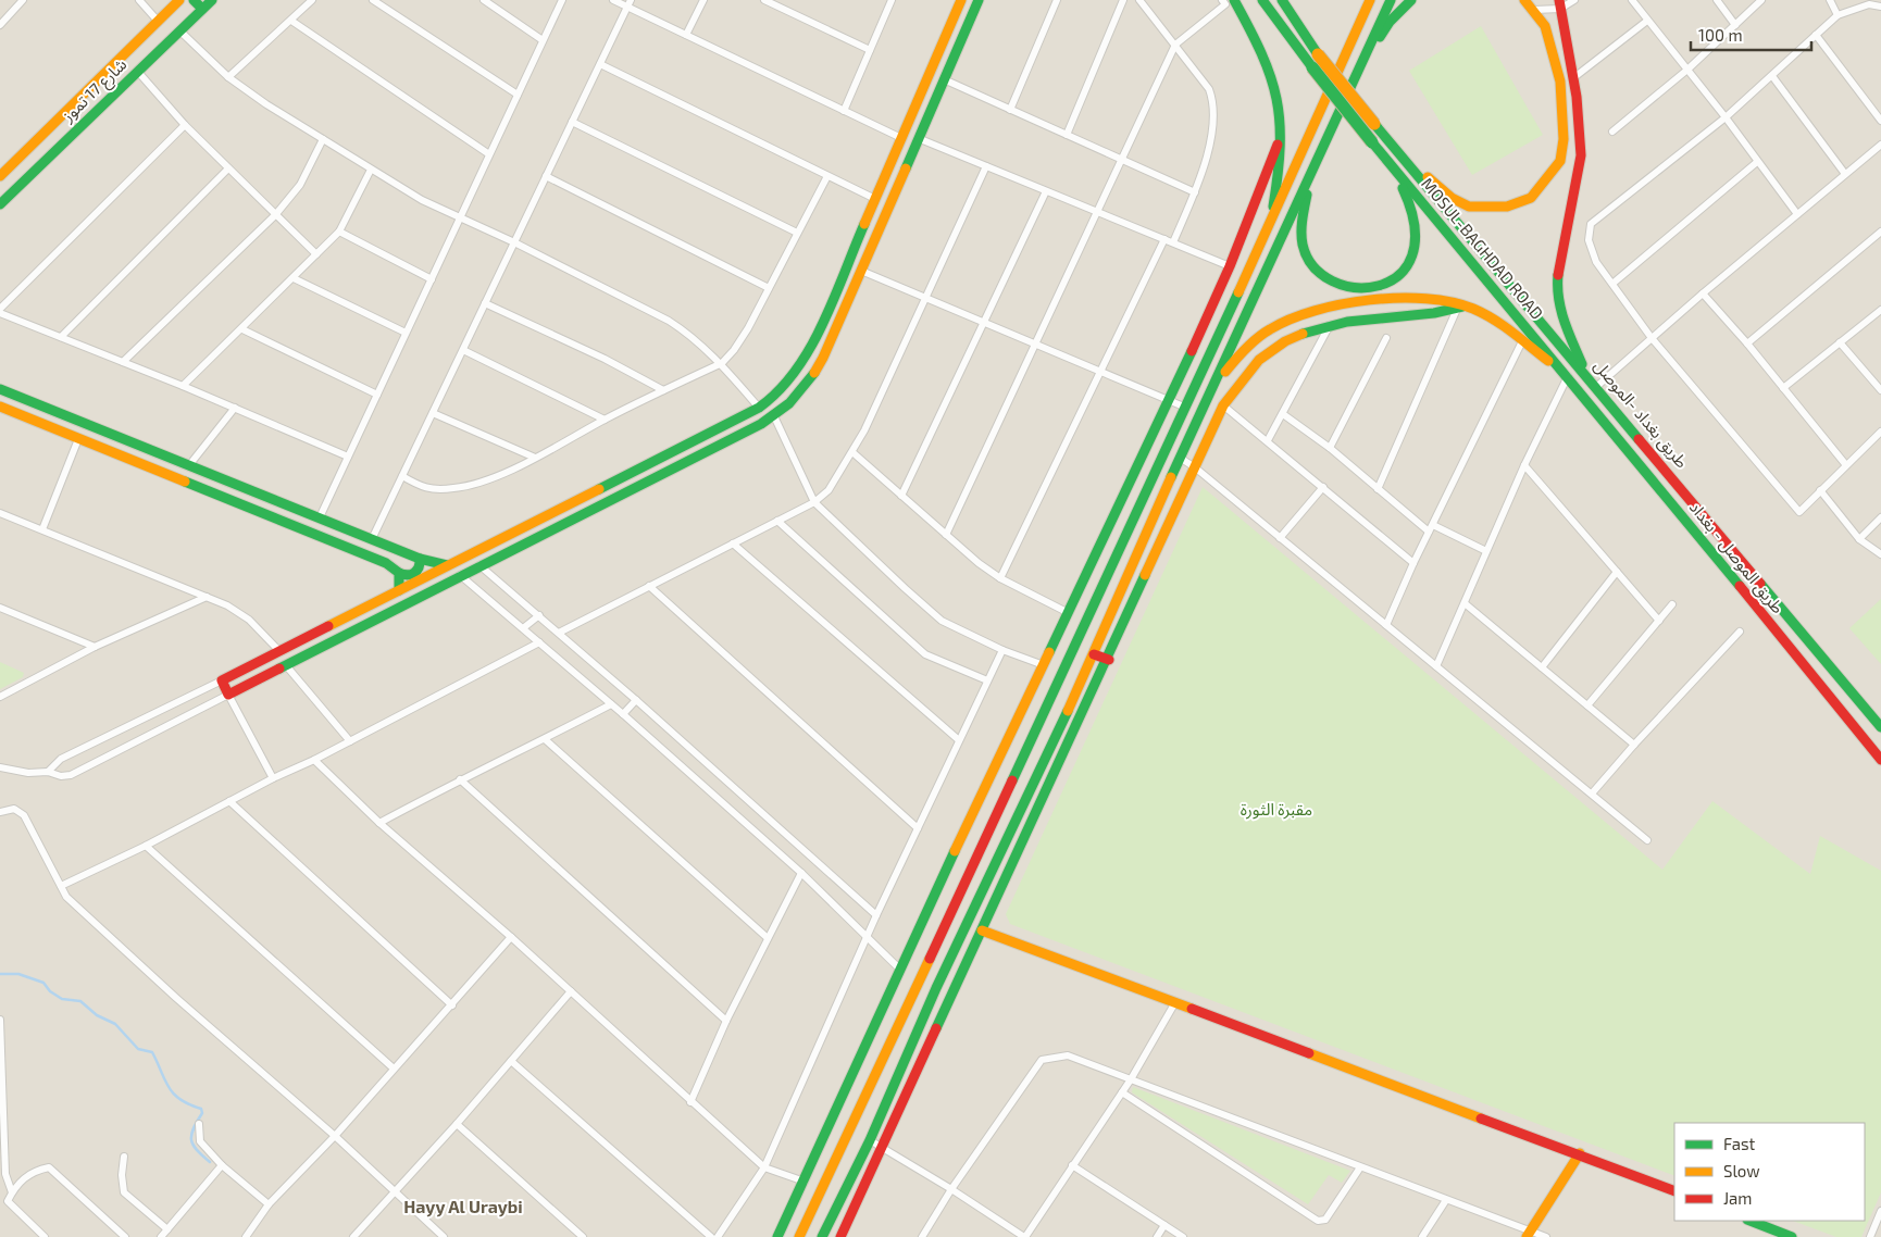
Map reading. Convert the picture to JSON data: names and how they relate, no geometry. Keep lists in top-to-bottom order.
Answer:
{
  "streets": {
    "main road": [
      "شارع 17 تموز",
      "MOSUL-BAGHDAD ROAD",
      "طريق بغداد -الموصل",
      "طريق الموصل - بغداد"
    ]
  },
  "crossings": [
    ["MOSUL-BAGHDAD ROAD", "طريق الموصل - بغداد"]
  ],
  "districts": ["Hayy Al Uraybi"],
  "parks": ["مقبرة الثورة"],
  "legend": ["Fast", "Slow", "Jam"],
  "scale_bar": "100 m"
}
